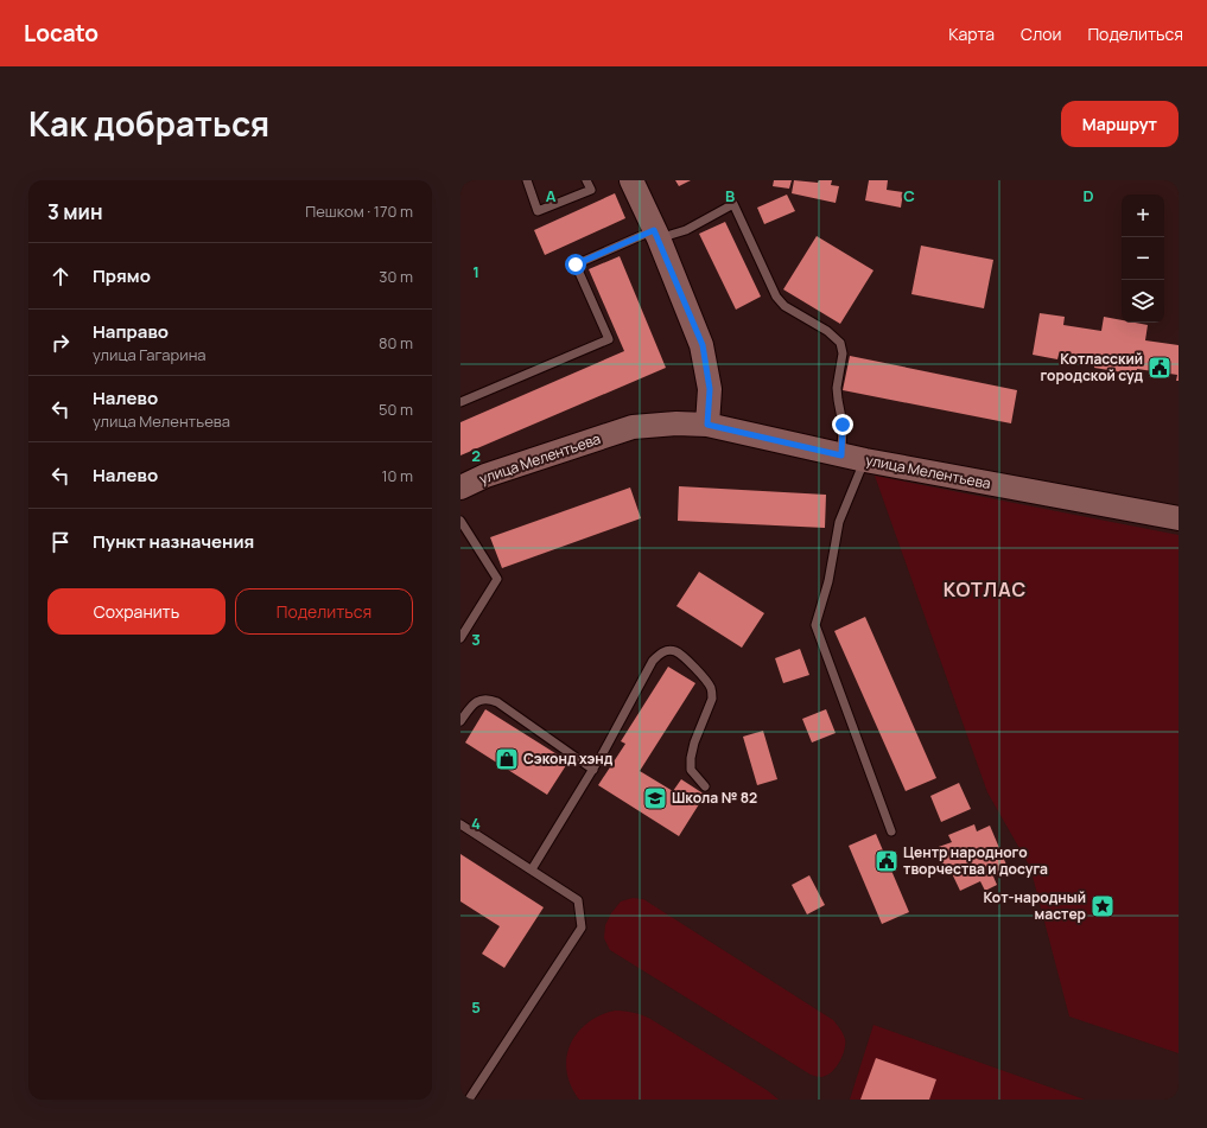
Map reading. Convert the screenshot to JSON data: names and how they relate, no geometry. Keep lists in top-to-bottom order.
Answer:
{
  "streets": {
    "street": ["улица Мелентьева"]
  },
  "districts": ["КОТЛАС"],
  "places": {
    "public building": ["Котласский городской суд", "Центр народного творчества и досуга"],
    "shop": ["Сэконд хэнд"],
    "school or university": ["Школа № 82"],
    "place": ["Кот-народный мастер"]
  },
  "page": {
    "header": "Locato",
    "nav": ["Карта", "Слои", "Поделиться"],
    "title": "Как добраться",
    "buttons": [
      "Маршрут",
      ["Сохранить", "Поделиться"]
    ],
    "heading": ["3 мин", "Пешком · 170 m"],
    "map_buttons": ["+", "−"],
    "list": [
      ["Прямо", "30 m"],
      ["Направо", "улица Гагарина", "80 m"],
      ["Налево", "улица Мелентьева", "50 m"],
      ["Налево", "10 m"],
      "Пункт назначения"
    ]
  },
  "grid": {
    "columns": [
      "A",
      "B",
      "C",
      "D"
    ],
    "rows": [
      "1",
      "2",
      "3",
      "4",
      "5"
    ]
  }
}
